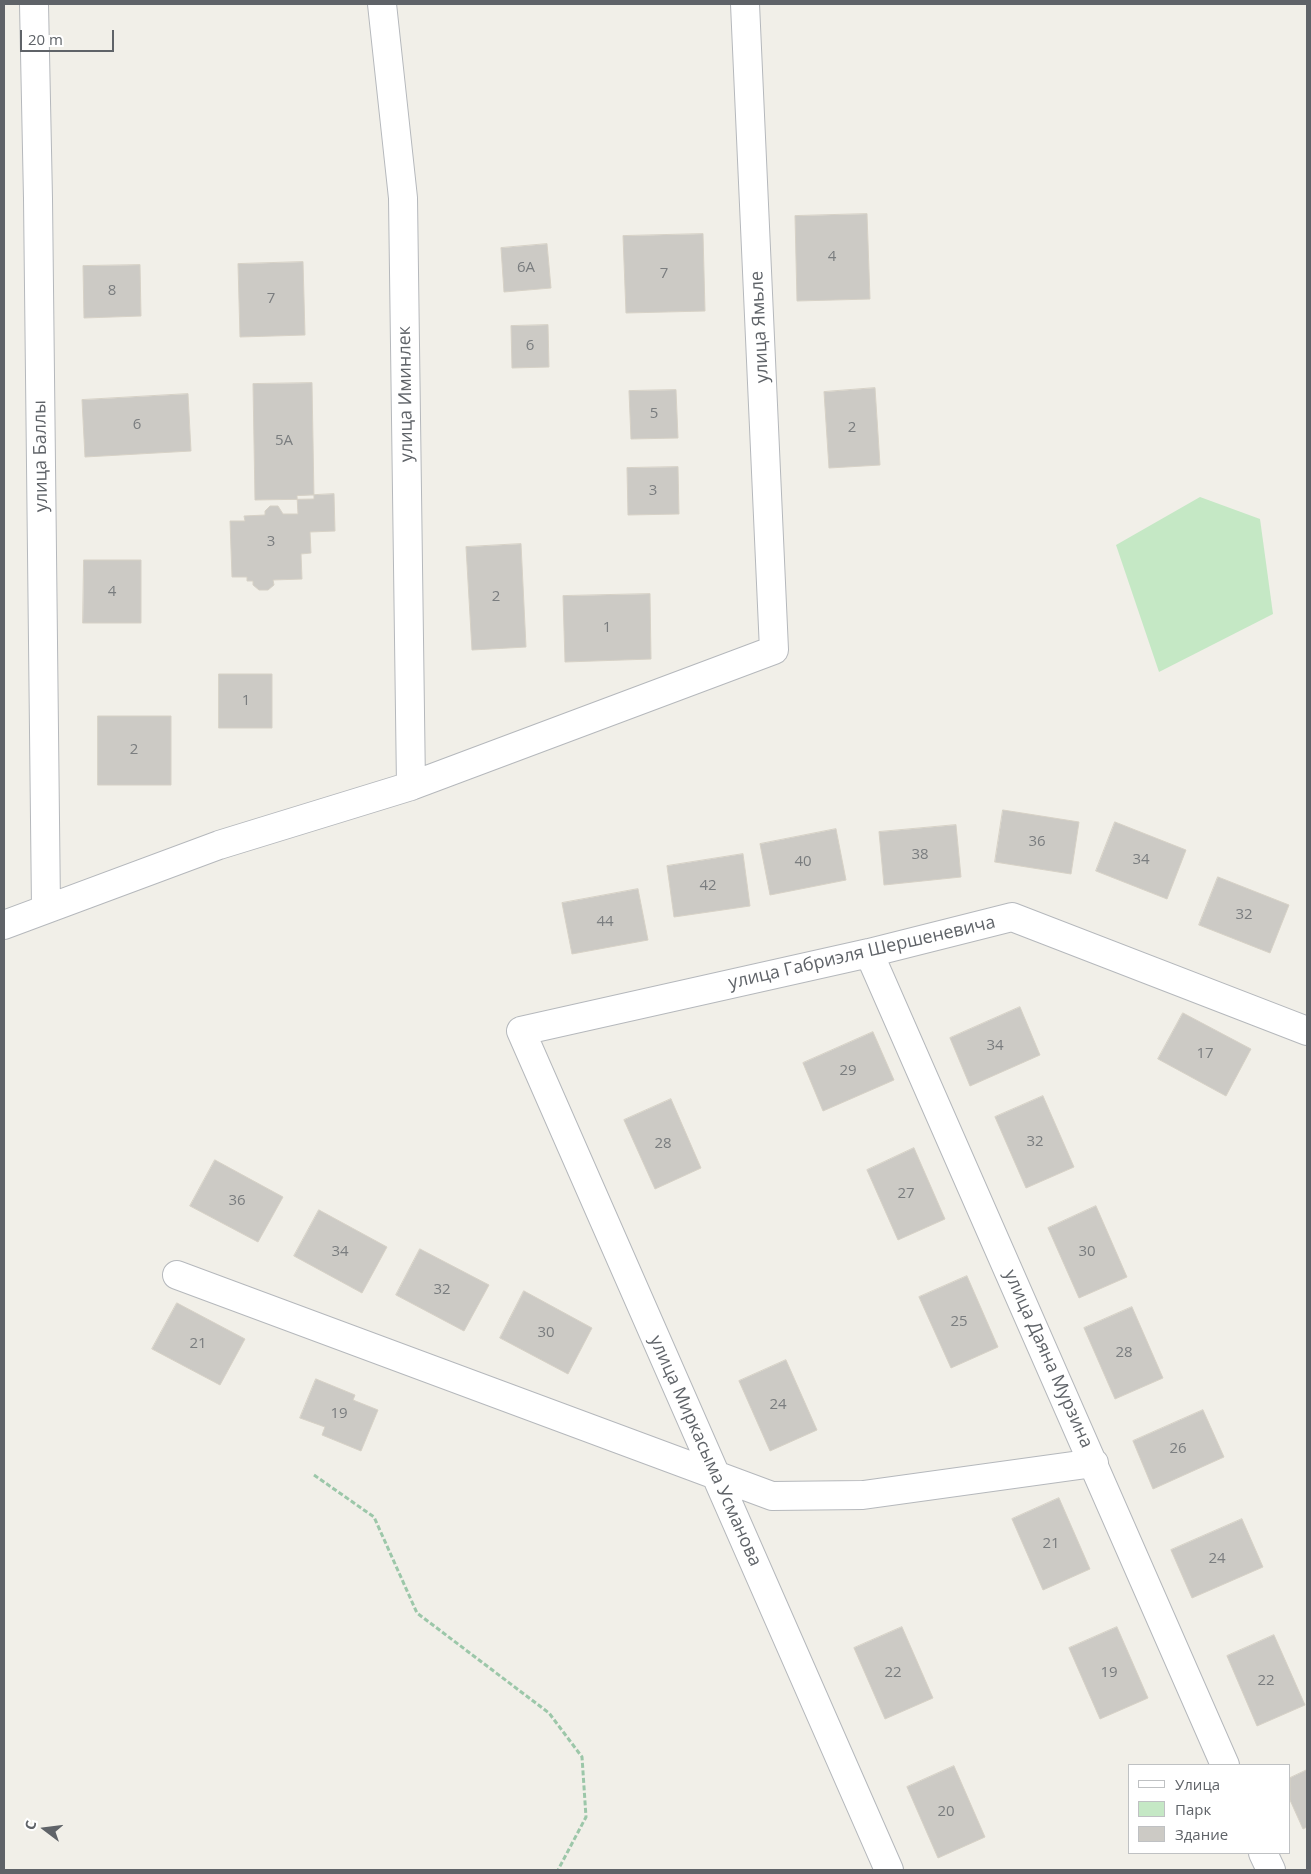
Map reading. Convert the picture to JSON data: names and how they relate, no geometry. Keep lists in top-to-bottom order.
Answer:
{
  "streets": {
    "street": [
      "улица Ямьле",
      "улица Иминлек",
      "улица Баллы",
      "улица Габриэля Шершеневича",
      "улица Даяна Мурзина",
      "улица Миркасыма Усманова"
    ]
  },
  "crossings": [
    ["улица Ямьле", "улица Иминлек"],
    ["улица Габриэля Шершеневича", "улица Даяна Мурзина"],
    ["улица Габриэля Шершеневича", "улица Миркасыма Усманова"]
  ],
  "house_numbers": [
    "4",
    "6А",
    "7",
    "8",
    "7",
    "6",
    "5",
    "6",
    "2",
    "5А",
    "3",
    "3",
    "4",
    "2",
    "1",
    "1",
    "2",
    "36",
    "38",
    "34",
    "40",
    "42",
    "32",
    "44",
    "34",
    "17",
    "29",
    "32",
    "28",
    "27",
    "36",
    "34",
    "30",
    "32",
    "25",
    "30",
    "21",
    "28",
    "24",
    "19",
    "26",
    "21",
    "24",
    "22",
    "19",
    "22",
    "20"
  ],
  "legend": ["Улица", "Парк", "Здание"],
  "scale_bar": "20 m",
  "north": "left"
}
